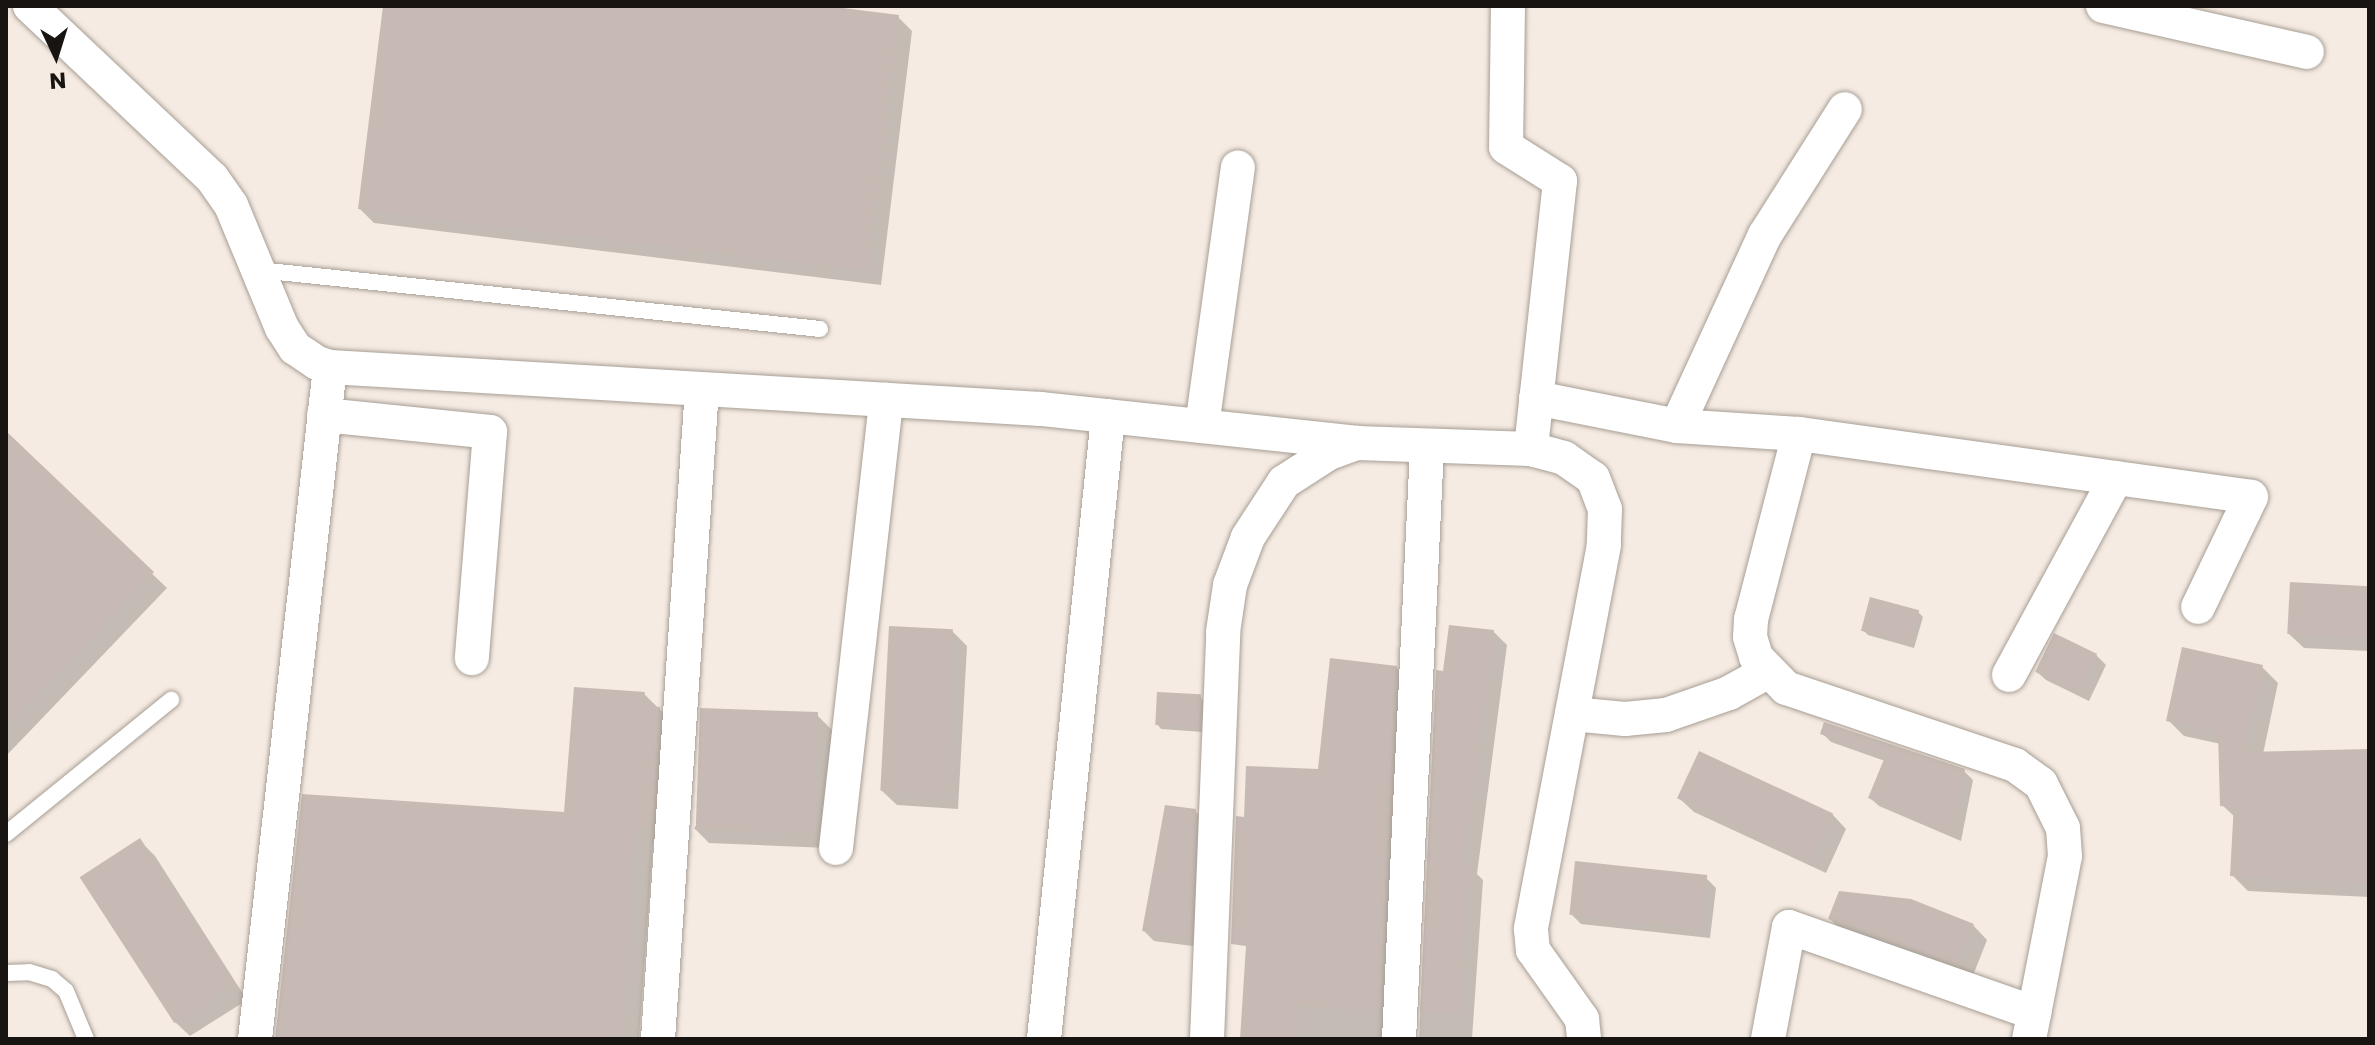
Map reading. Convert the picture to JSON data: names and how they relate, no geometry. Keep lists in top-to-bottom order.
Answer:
{
  "north": "bottom"
}
